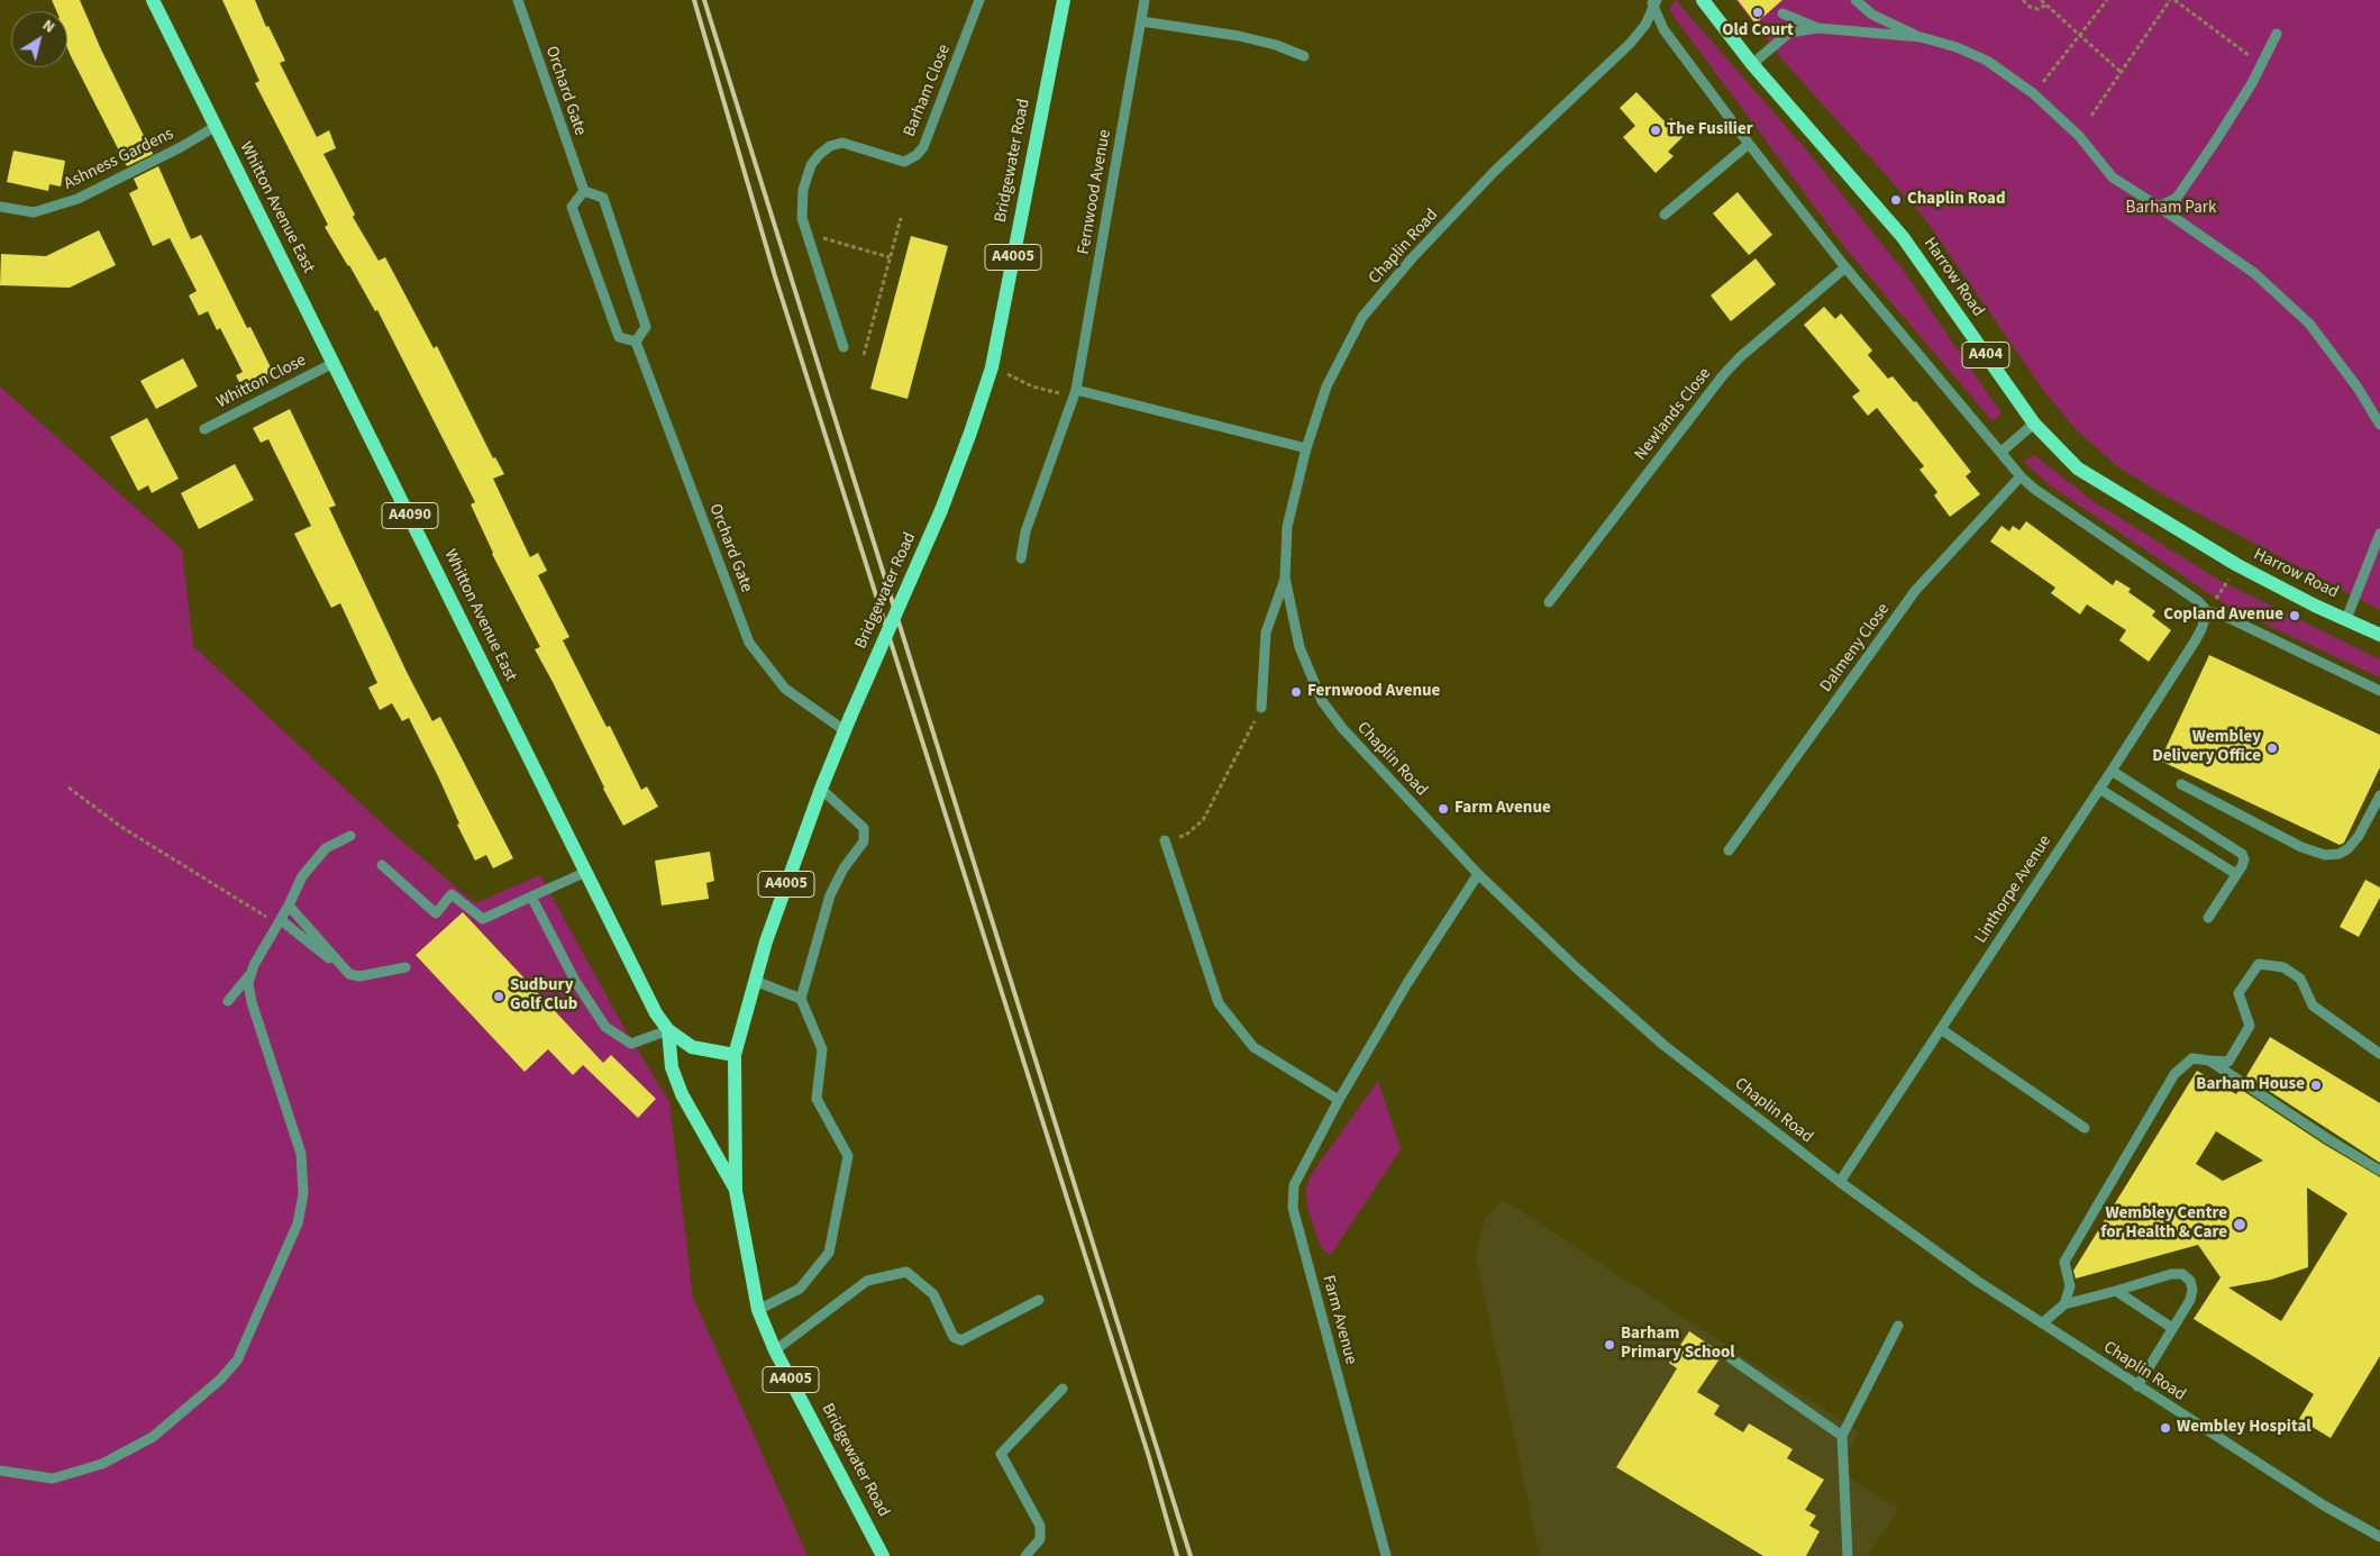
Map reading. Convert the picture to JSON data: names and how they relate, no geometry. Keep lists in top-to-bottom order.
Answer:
{
  "streets": {
    "main road": [
      "Bridgewater Road",
      "Whitton Avenue East",
      "A4005",
      "Harrow Road",
      "A404",
      "A4090"
    ],
    "street": [
      "Orchard Gate",
      "Barham Close",
      "Ashness Gardens",
      "Fernwood Avenue",
      "Chaplin Road",
      "Whitton Close",
      "Newlands Close",
      "Dalmeny Close",
      "Linthorpe Avenue",
      "Farm Avenue"
    ]
  },
  "crossings": [
    ["Orchard Gate", "Bridgewater Road"],
    ["Ashness Gardens", "Whitton Avenue East"],
    ["Bridgewater Road", "Whitton Avenue East"],
    ["Whitton Avenue East", "Whitton Close"],
    ["Chaplin Road", "Linthorpe Avenue"],
    ["Chaplin Road", "Farm Avenue"]
  ],
  "parks": ["Barham Park"],
  "places": [
    "Old Court",
    "The Fusilier",
    "Chaplin Road",
    "Copland Avenue",
    "Fernwood Avenue",
    "Wembley Delivery Office",
    "Farm Avenue",
    "Sudbury Golf Club",
    "Barham House",
    "Wembley Centre for Health & Care",
    "Barham Primary School",
    "Wembley Hospital"
  ],
  "north": "top right"
}
